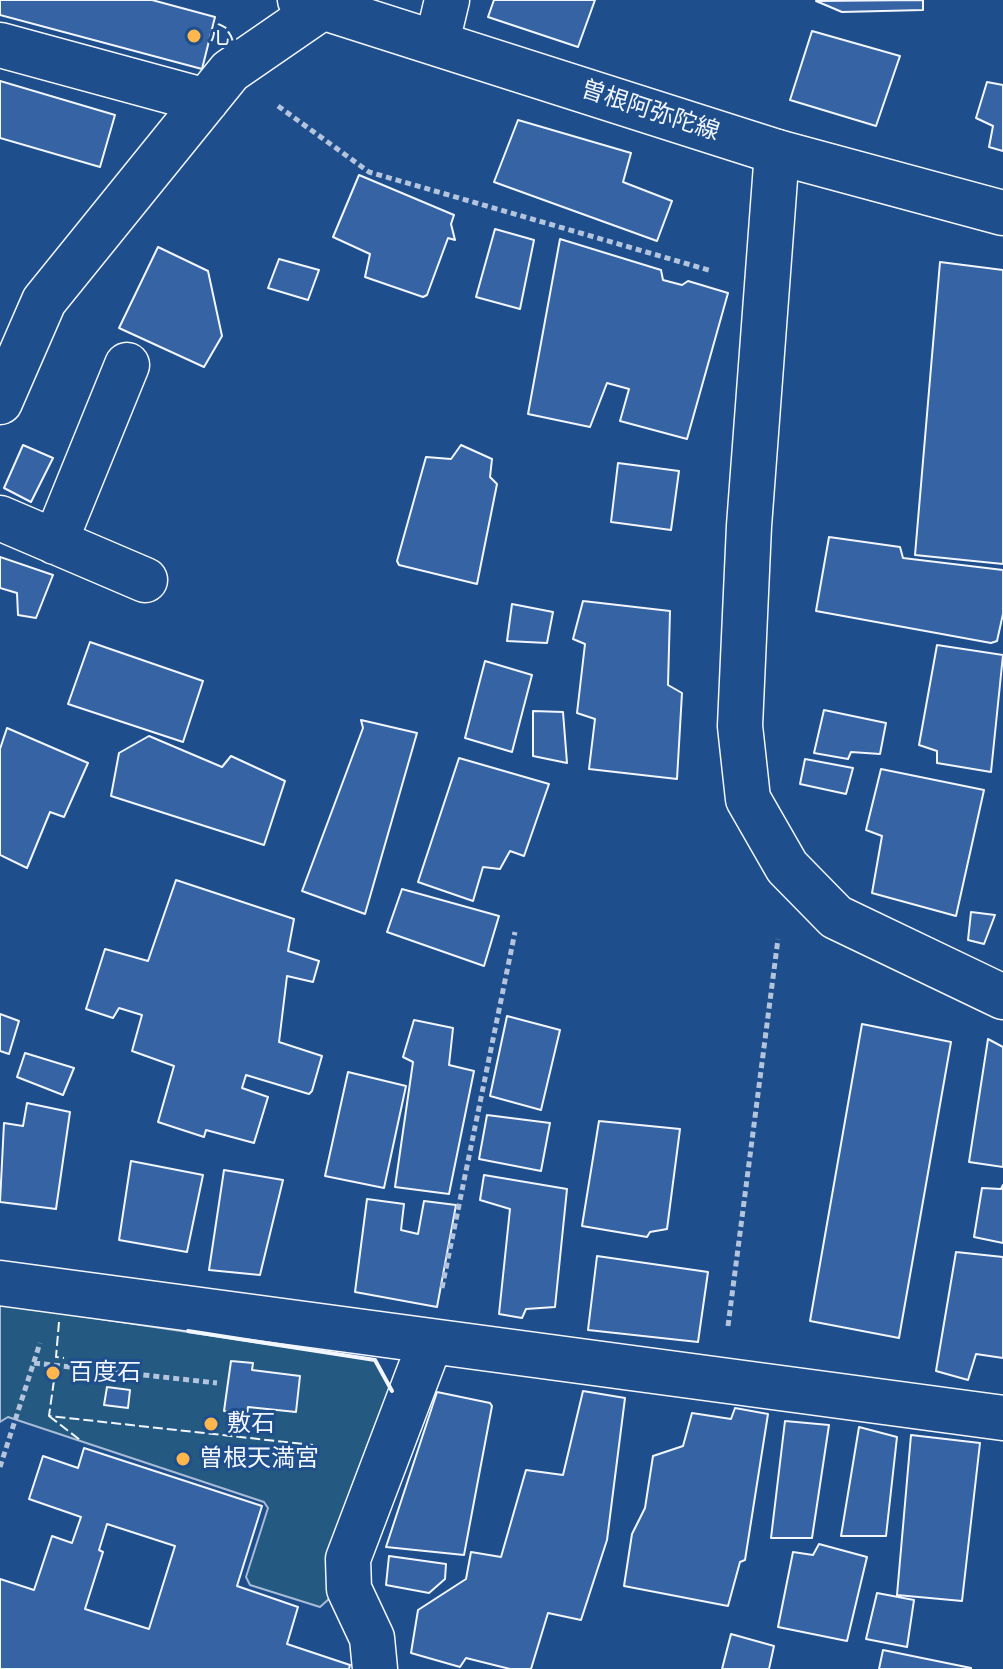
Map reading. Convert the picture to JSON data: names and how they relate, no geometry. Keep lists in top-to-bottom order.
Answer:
{
  "streets": {
    "street": ["曽根阿弥陀線"]
  },
  "places": [
    "心",
    "百度石",
    "敷石",
    "曽根天満宮"
  ]
}
